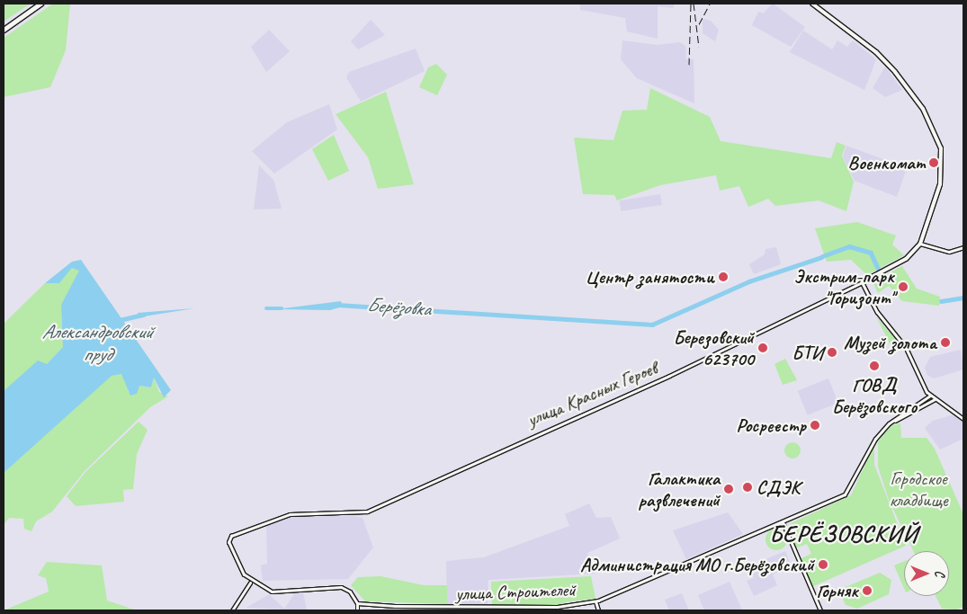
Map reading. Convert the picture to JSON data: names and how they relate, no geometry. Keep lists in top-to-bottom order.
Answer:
{
  "streets": {
    "main road": ["улица Красных Героев", "улица Строителей"]
  },
  "districts": ["БЕРЁЗОВСКИЙ"],
  "water": ["Берёзовка", "Александровский пруд"],
  "parks": ["Городское кладбище"],
  "places": [
    "Военкомат",
    "Центр занятости",
    "Экстрим-парк \"Горизонт\"",
    "Музей золота",
    "Березовский 623700",
    "БТИ",
    "ГОВД Берёзовского",
    "Росреестр",
    "СДЭК",
    "Галактика развлечений",
    "Администрация МО г.Берёзовский",
    "Горняк"
  ],
  "north": "right"
}
